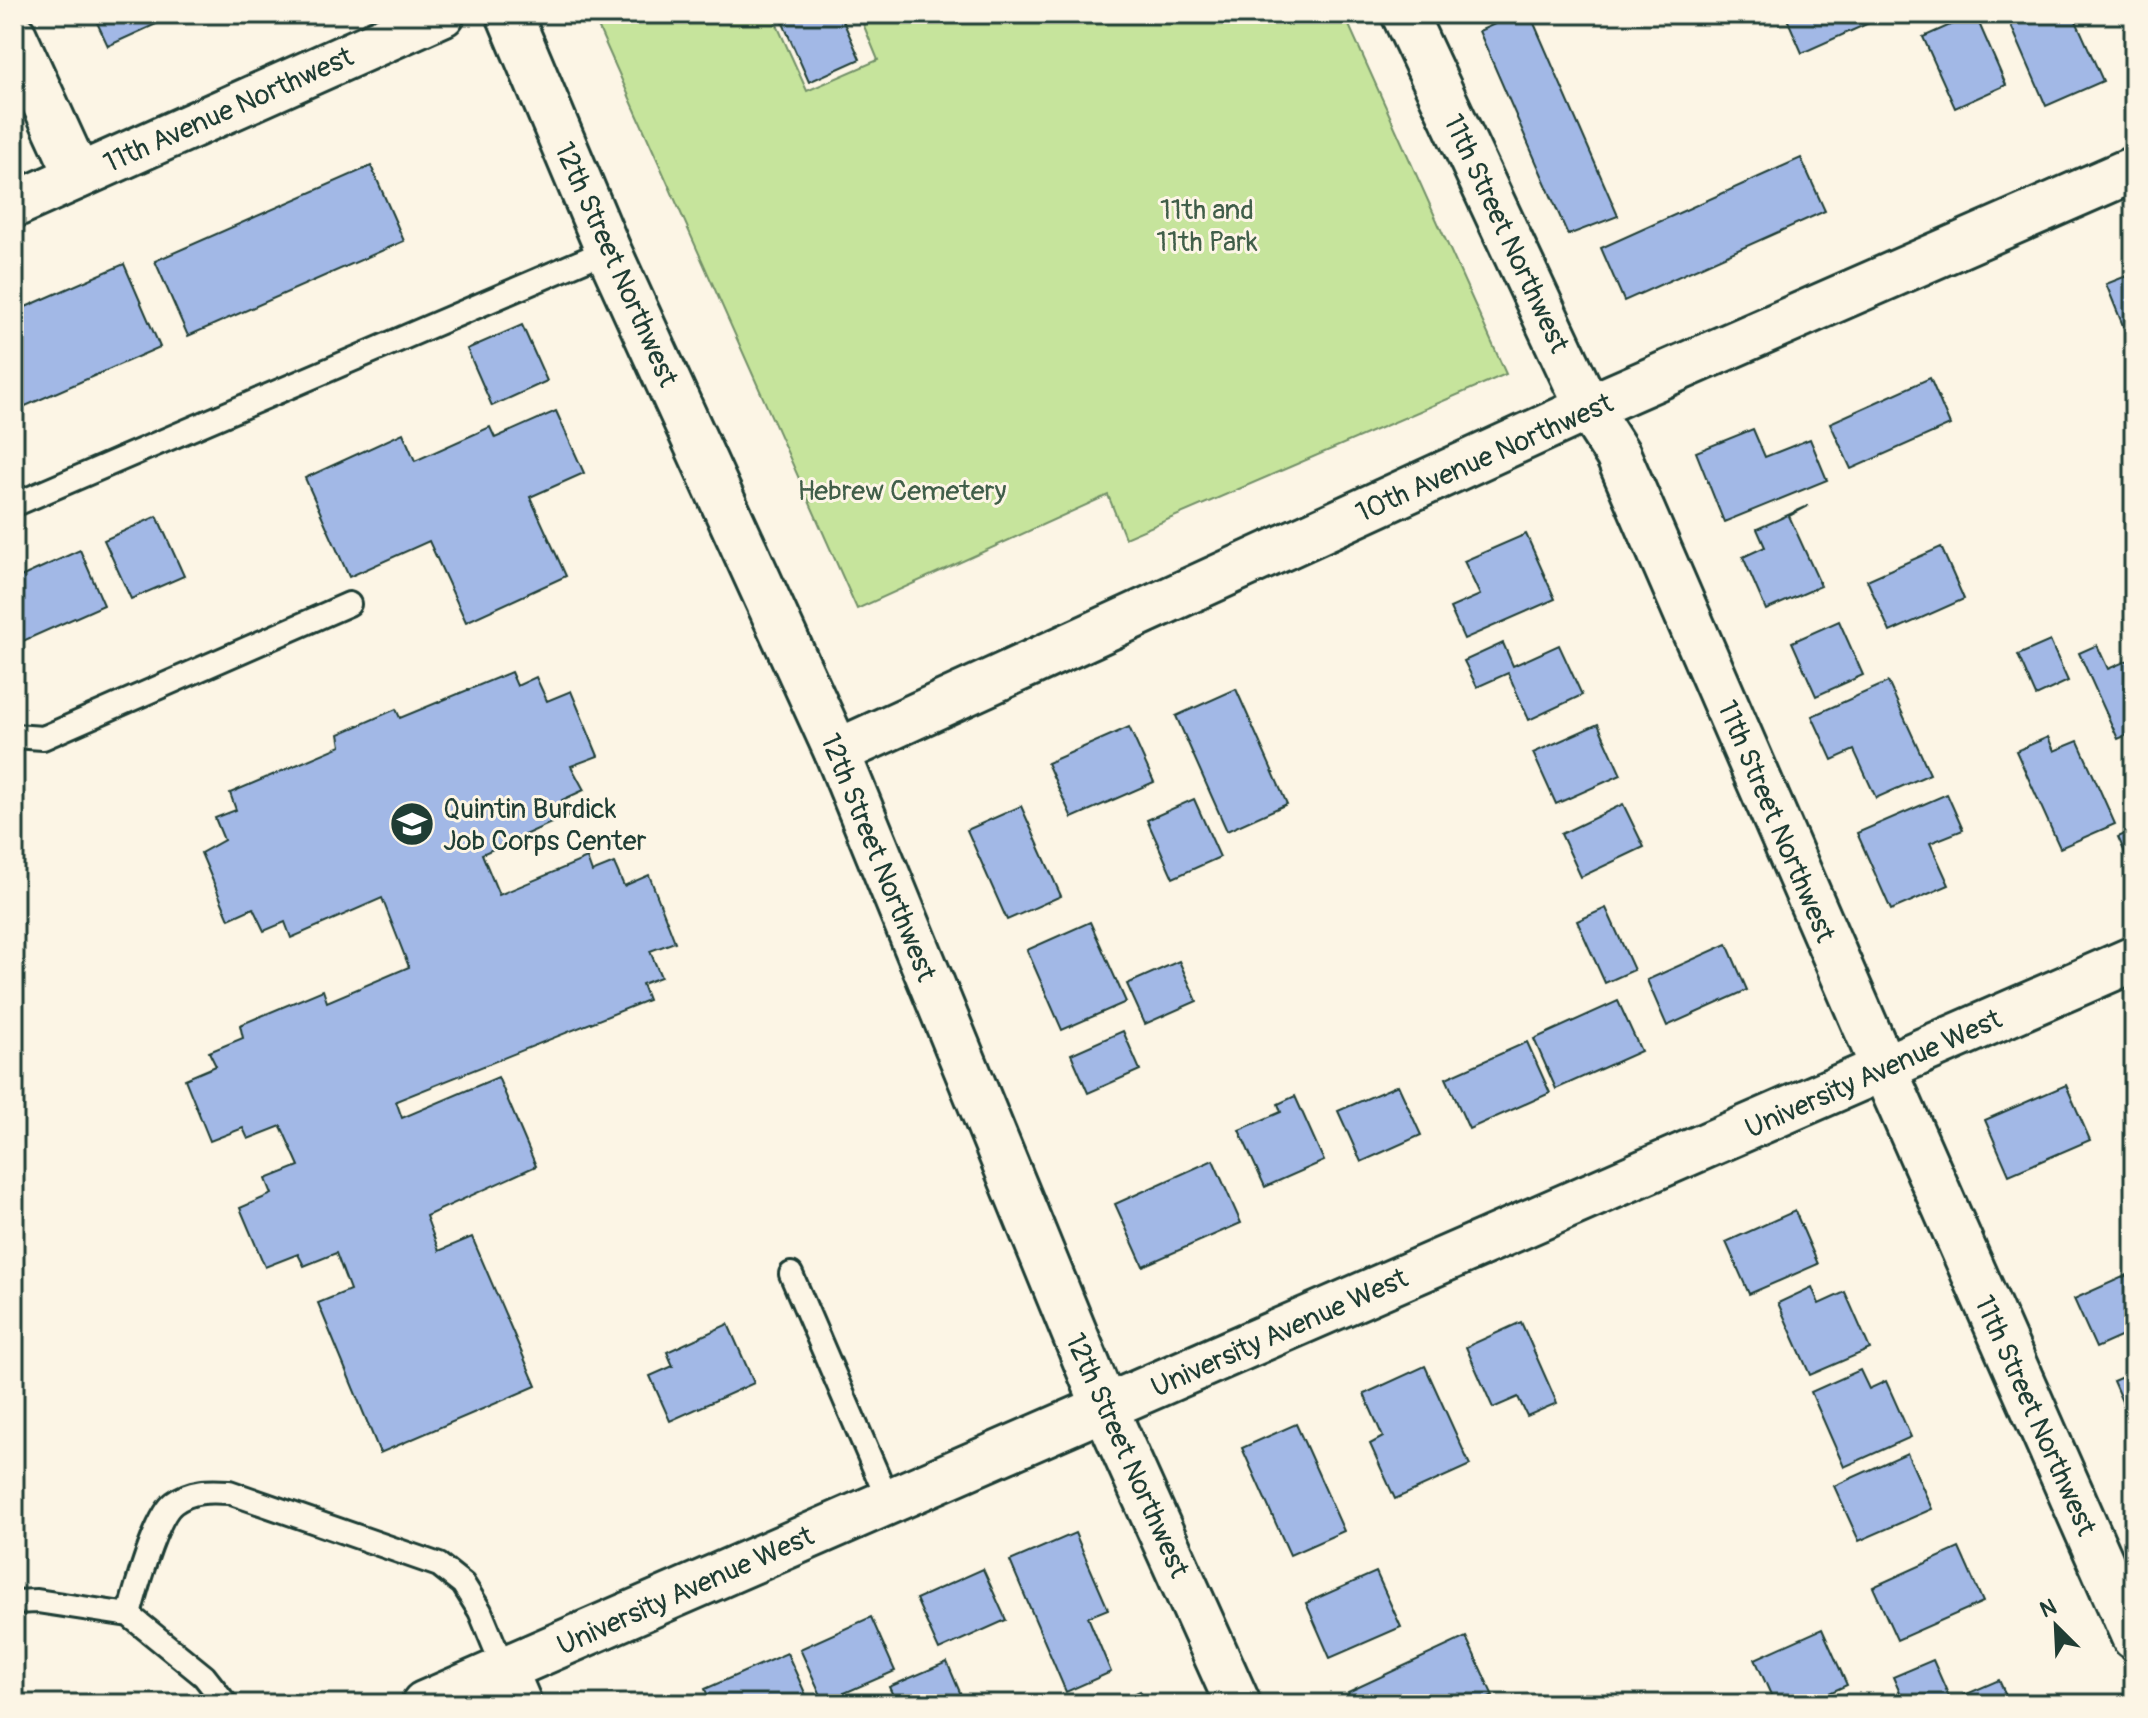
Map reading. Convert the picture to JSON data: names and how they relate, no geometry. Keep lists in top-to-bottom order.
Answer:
{
  "streets": {
    "street": [
      "11th Avenue Northwest",
      "11th Street Northwest",
      "12th Street Northwest",
      "10th Avenue Northwest",
      "University Avenue West"
    ]
  },
  "crossings": [
    ["11th Street Northwest", "10th Avenue Northwest"],
    ["11th Street Northwest", "University Avenue West"],
    ["12th Street Northwest", "10th Avenue Northwest"],
    ["12th Street Northwest", "University Avenue West"]
  ],
  "parks": ["11th and 11th Park", "Hebrew Cemetery"],
  "places": {
    "school or university": ["Quintin Burdick Job Corps Center"]
  },
  "north": "top left"
}
